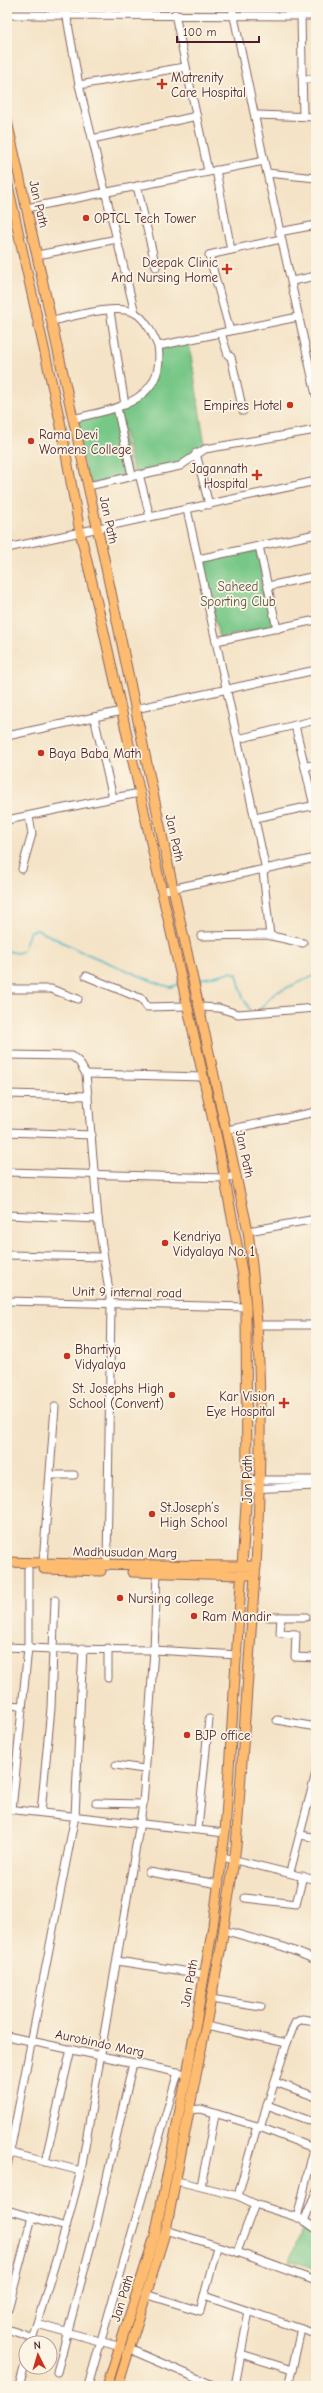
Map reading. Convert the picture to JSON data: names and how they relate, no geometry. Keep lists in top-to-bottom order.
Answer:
{
  "streets": {
    "main road": ["Jan Path", "Madhusudan Marg"],
    "street": ["Unit 9 internal road", "Aurobindo Marg"]
  },
  "crossings": [
    ["Jan Path", "Unit 9 internal road"],
    ["Jan Path", "Madhusudan Marg"],
    ["Jan Path", "Aurobindo Marg"]
  ],
  "parks": ["Saheed Sporting Club"],
  "places": {
    "health": [
      "Matrenity Care Hospital",
      "Deepak Clinic And Nursing Home",
      "Jagannath Hospital",
      "Kar Vision Eye Hospital"
    ],
    "other": [
      "OPTCL Tech Tower",
      "Empires Hotel",
      "Rama Devi Womens College",
      "Baya Baba Math",
      "Kendriya Vidyalaya No. 1",
      "Bhartiya Vidyalaya",
      "St. Josephs High School (Convent)",
      "St.Joseph’s High School",
      "Nursing college",
      "Ram Mandir",
      "BJP office"
    ]
  },
  "scale_bar": "100 m",
  "north": "top"
}
